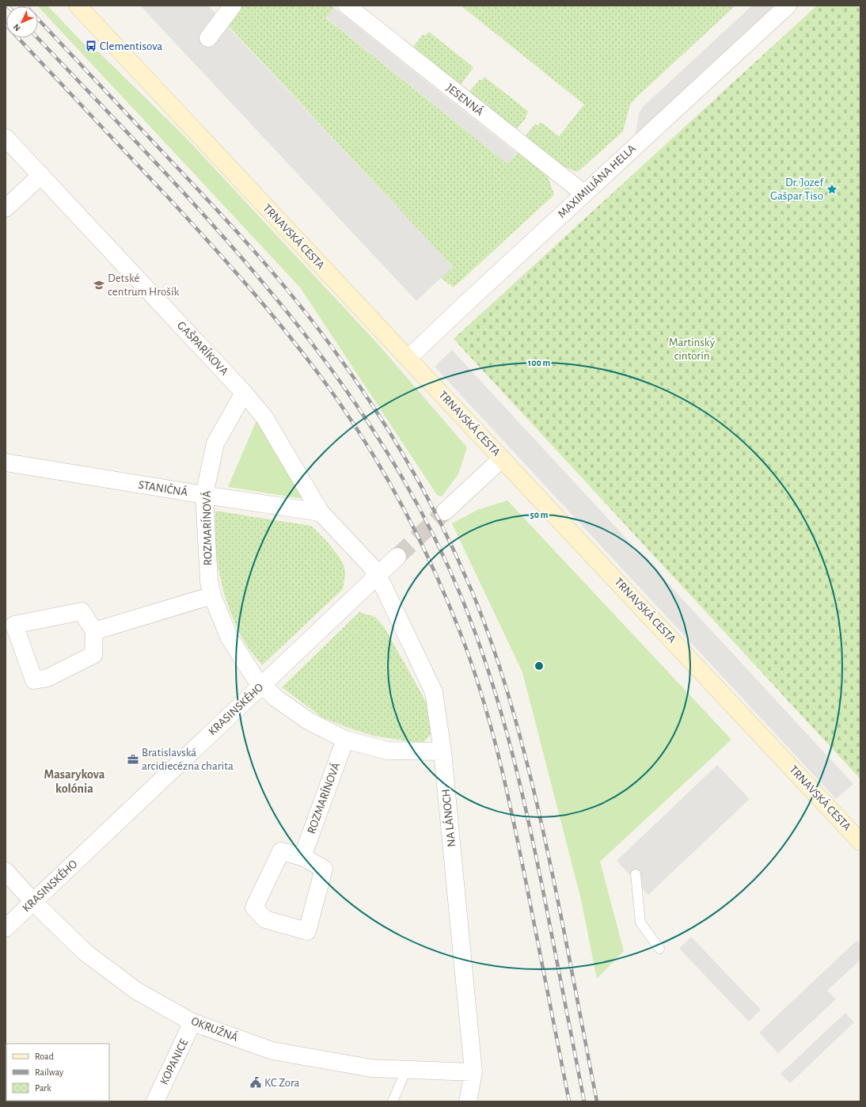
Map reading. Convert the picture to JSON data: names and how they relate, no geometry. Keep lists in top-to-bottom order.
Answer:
{
  "streets": {
    "main road": ["TRNAVSKÁ CESTA"],
    "street": [
      "JESENNÁ",
      "MAXIMILIÁNA HELLA",
      "GAŠPARÍKOVA",
      "STANIČNÁ",
      "ROZMARÍNOVÁ",
      "KRASINSKÉHO",
      "NA LÁNOCH",
      "OKRUŽNÁ",
      "KOPANICE"
    ]
  },
  "crossings": [
    ["JESENNÁ", "MAXIMILIÁNA HELLA"],
    ["MAXIMILIÁNA HELLA", "TRNAVSKÁ CESTA"],
    ["GAŠPARÍKOVA", "STANIČNÁ"],
    ["GAŠPARÍKOVA", "ROZMARÍNOVÁ"],
    ["GAŠPARÍKOVA", "KRASINSKÉHO"],
    ["GAŠPARÍKOVA", "NA LÁNOCH"],
    ["STANIČNÁ", "ROZMARÍNOVÁ"],
    ["ROZMARÍNOVÁ", "KRASINSKÉHO"],
    ["ROZMARÍNOVÁ", "NA LÁNOCH"],
    ["KRASINSKÉHO", "NA LÁNOCH"],
    ["KRASINSKÉHO", "OKRUŽNÁ"],
    ["NA LÁNOCH", "OKRUŽNÁ"],
    ["OKRUŽNÁ", "KOPANICE"]
  ],
  "districts": ["Masarykova kolónia"],
  "parks": ["Martinský cintorín"],
  "places": {
    "bus stop": ["Clementisova"],
    "place": ["Dr. Jozef Gašpar Tiso"],
    "school or university": ["Detské centrum Hrošík"],
    "office": ["Bratislavská arcidiecézna charita"],
    "public building": ["KC Zora"]
  },
  "legend": ["Road", "Railway", "Park"],
  "north": "bottom left",
  "rings": ["100 m", "50 m"]
}
